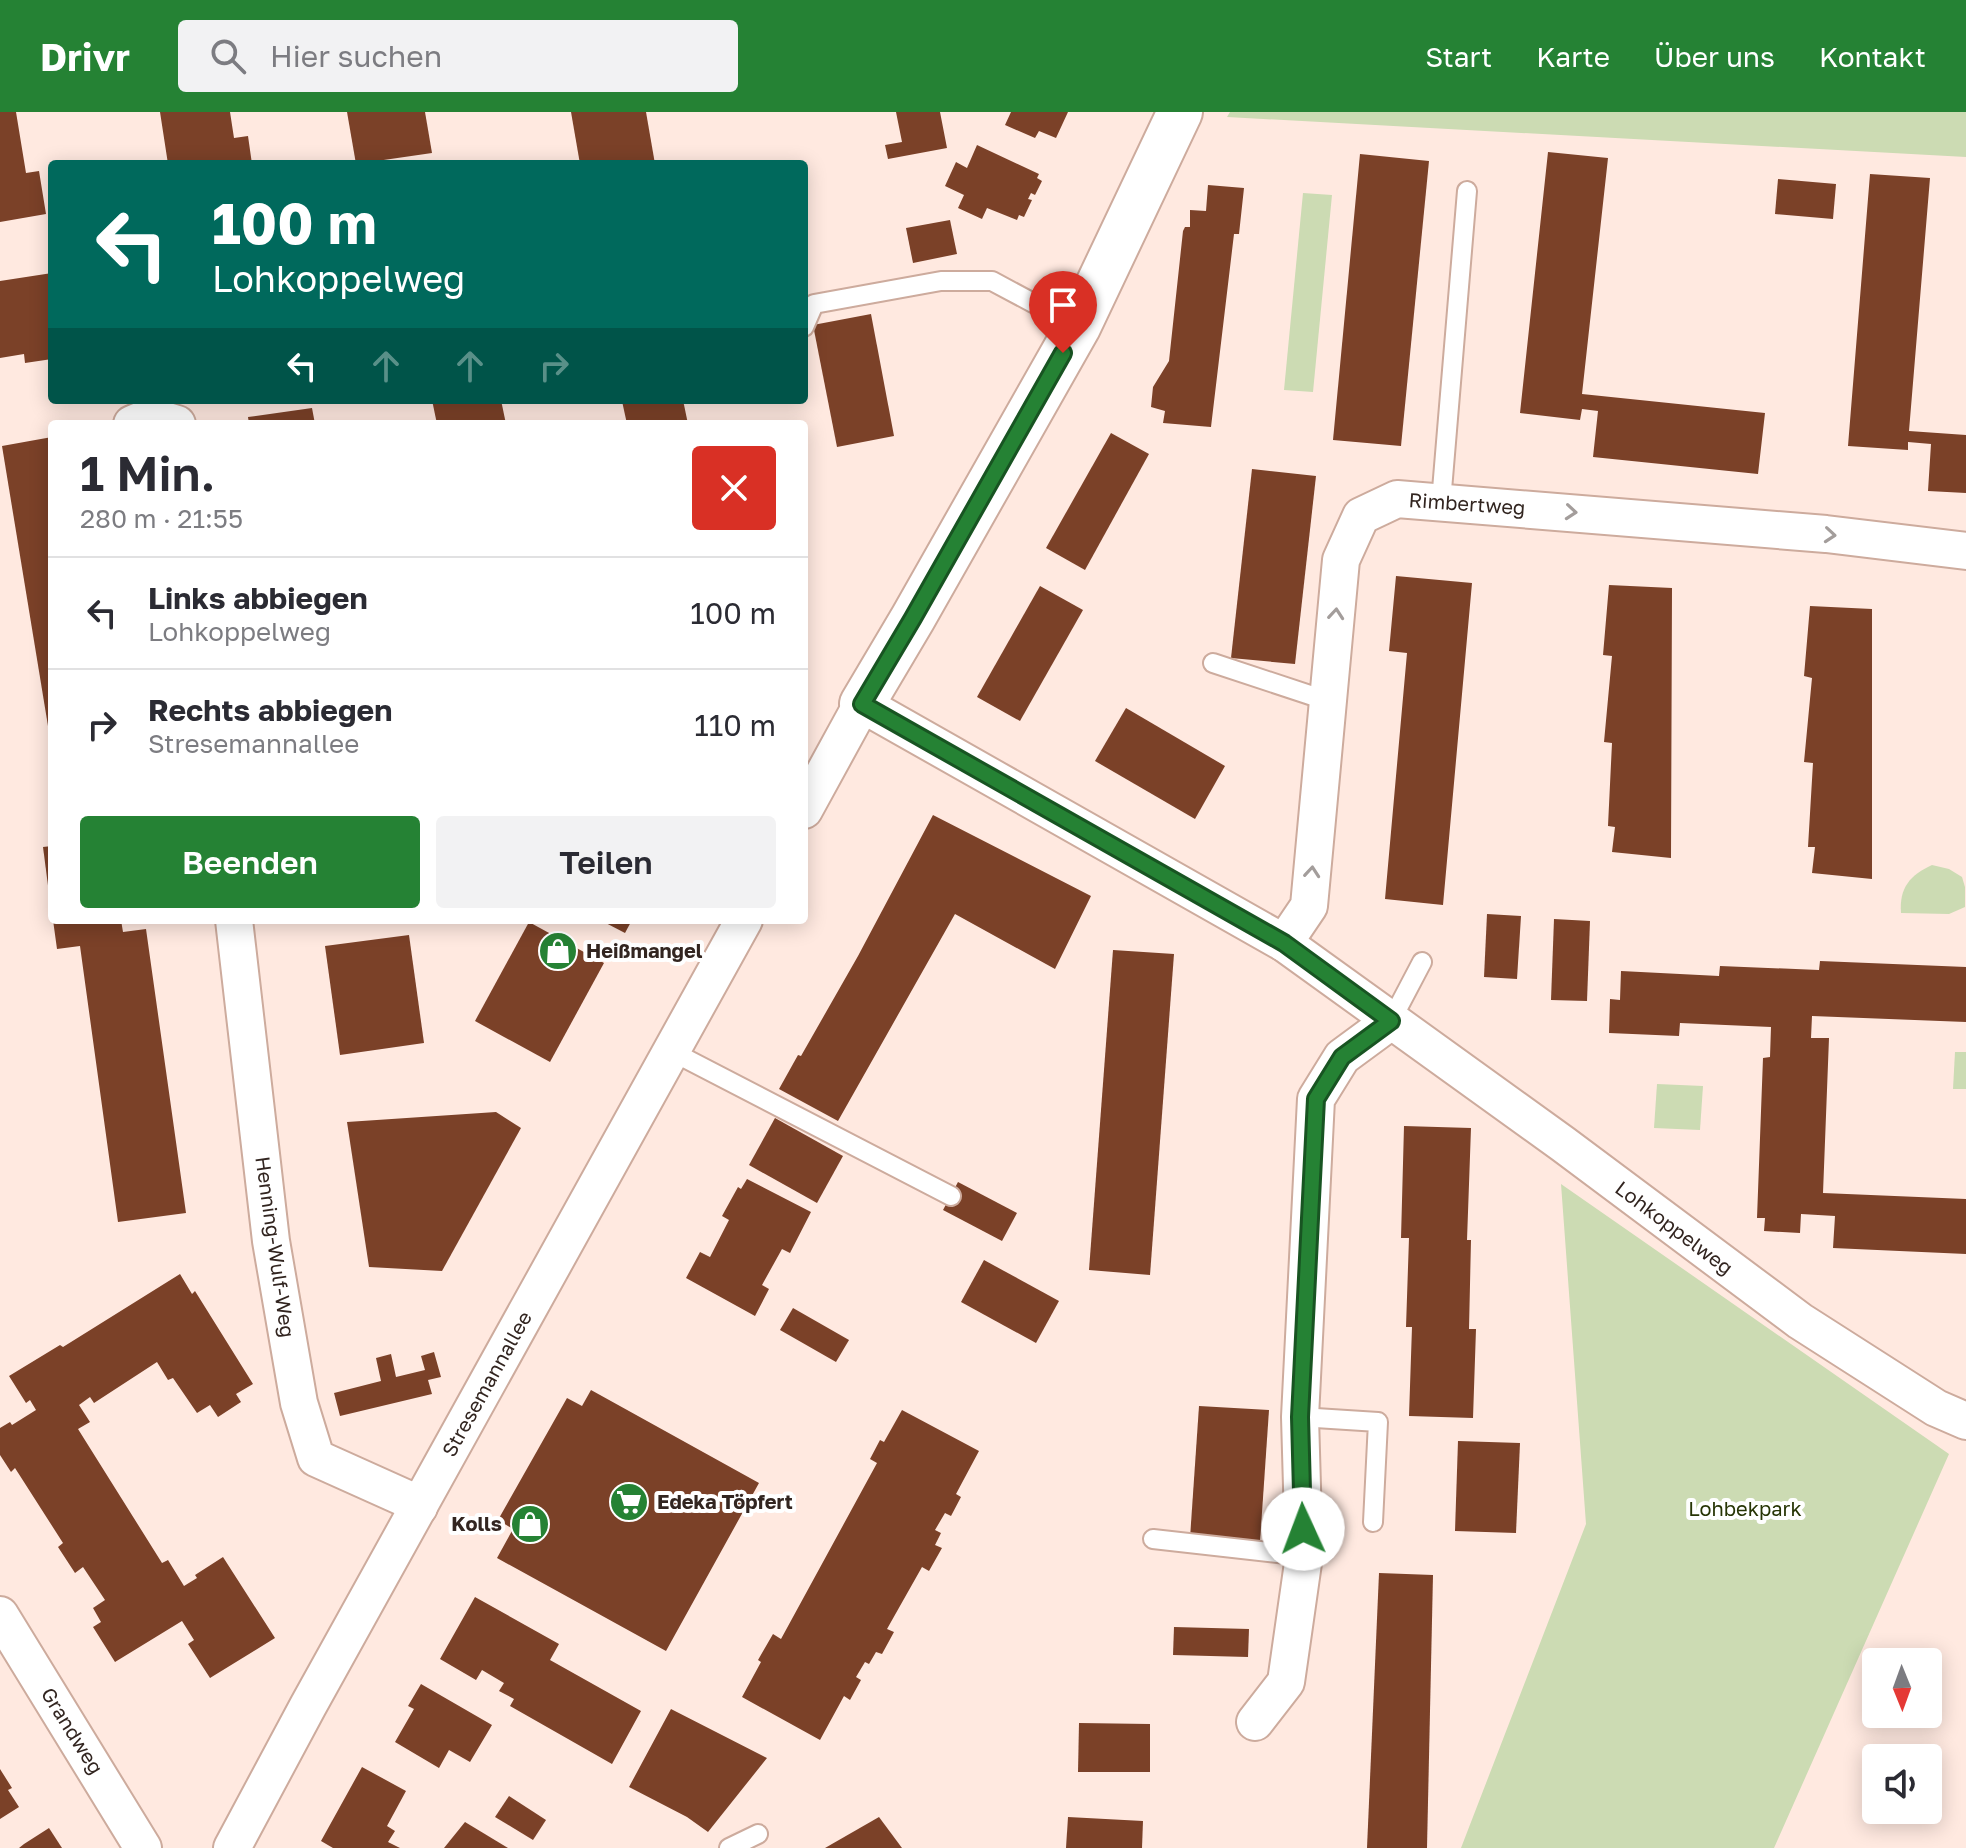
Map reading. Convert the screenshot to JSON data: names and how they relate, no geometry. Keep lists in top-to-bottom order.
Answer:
{
  "streets": {
    "street": [
      "Rimbertweg",
      "Lohkoppelweg",
      "Henning-Wulf-Weg",
      "Stresemannallee",
      "Grandweg"
    ]
  },
  "crossings": [
    ["Rimbertweg", "Lohkoppelweg"],
    ["Henning-Wulf-Weg", "Stresemannallee"]
  ],
  "parks": ["Lohbekpark"],
  "places": {
    "shop": ["Heißmangel", "Kolls"],
    "supermarket": ["Edeka Töpfert"]
  },
  "north": "bottom",
  "page": {
    "header": "Drivr",
    "search": "Hier suchen",
    "nav": [
      "Start",
      "Karte",
      "Über uns",
      "Kontakt"
    ],
    "turn": ["100 m", "Lohkoppelweg"],
    "heading": ["1 Min.", "280 m · 21:55"],
    "list": [
      {
        "name": "Links abbiegen",
        "note": "Lohkoppelweg",
        "value": "100 m"
      },
      {
        "name": "Rechts abbiegen",
        "note": "Stresemannallee",
        "value": "110 m"
      }
    ],
    "buttons": ["Beenden", "Teilen"]
  }
}
